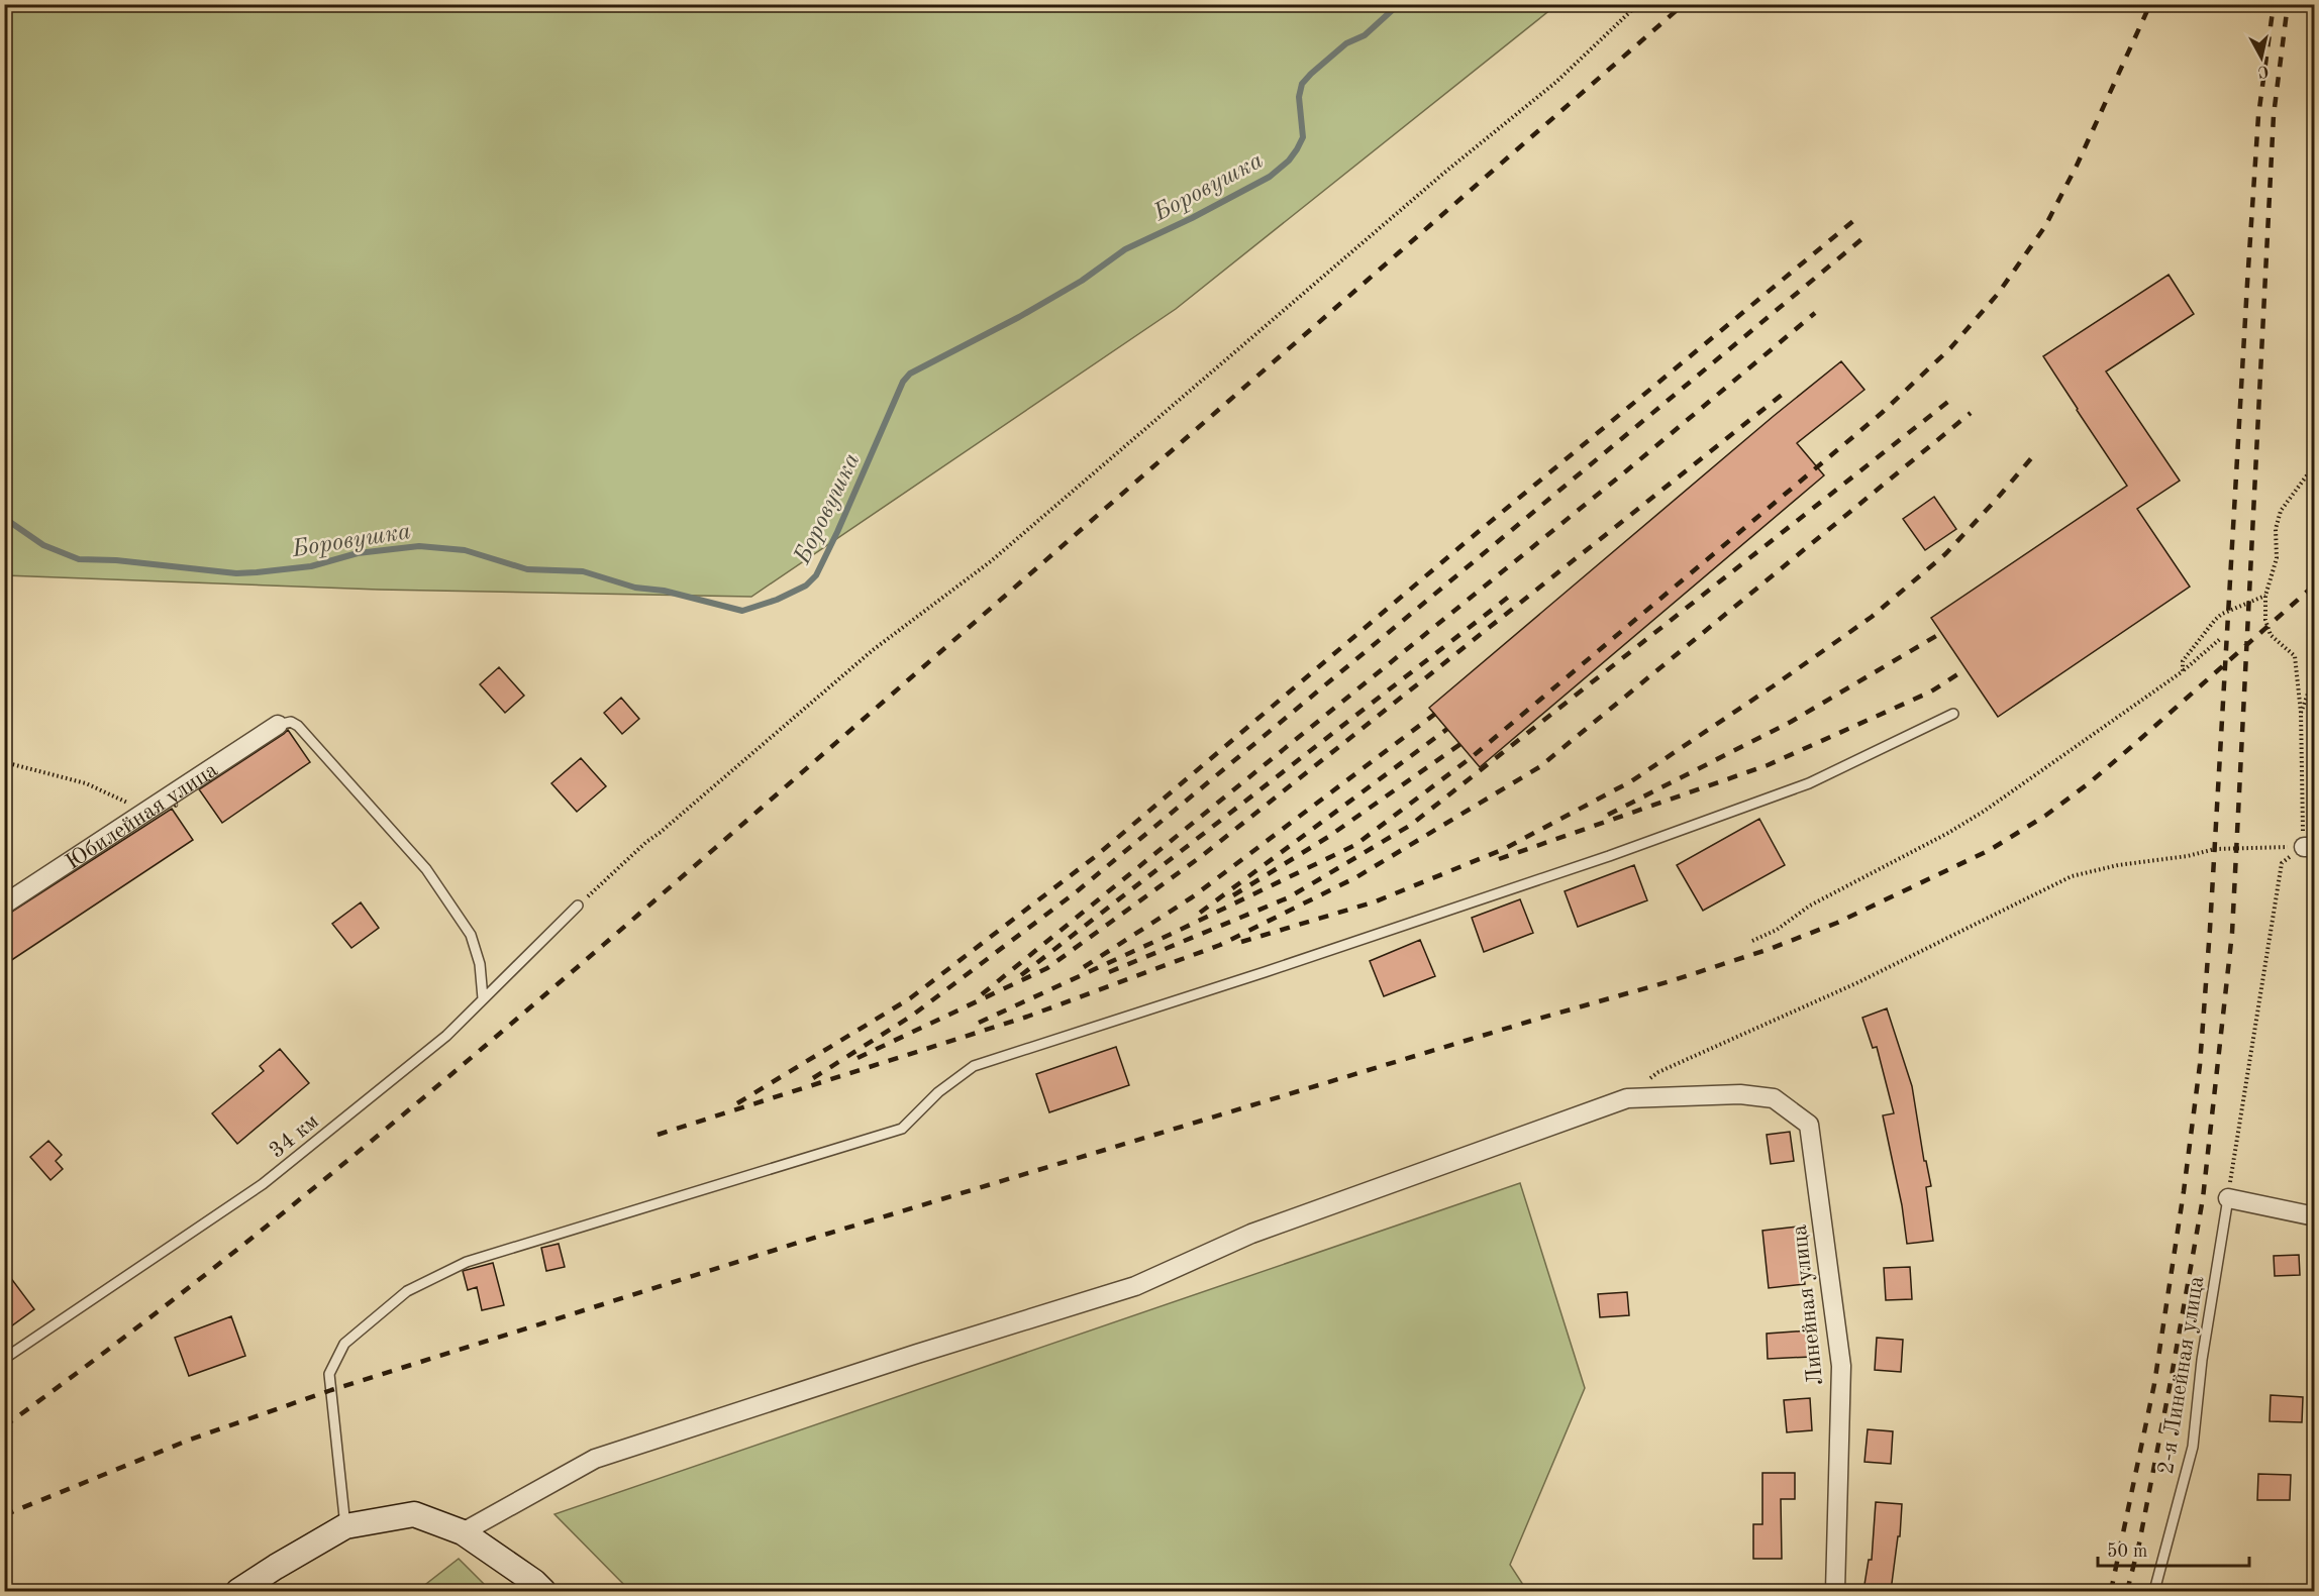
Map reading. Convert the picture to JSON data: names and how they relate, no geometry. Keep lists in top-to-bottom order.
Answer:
{
  "streets": {
    "street": ["Юбилейная улица", "Линейная улица"],
    "lane": ["34 км", "2-я Линейная улица"]
  },
  "water": ["Боровушка"],
  "scale_bar": "50 m",
  "north": "bottom"
}
